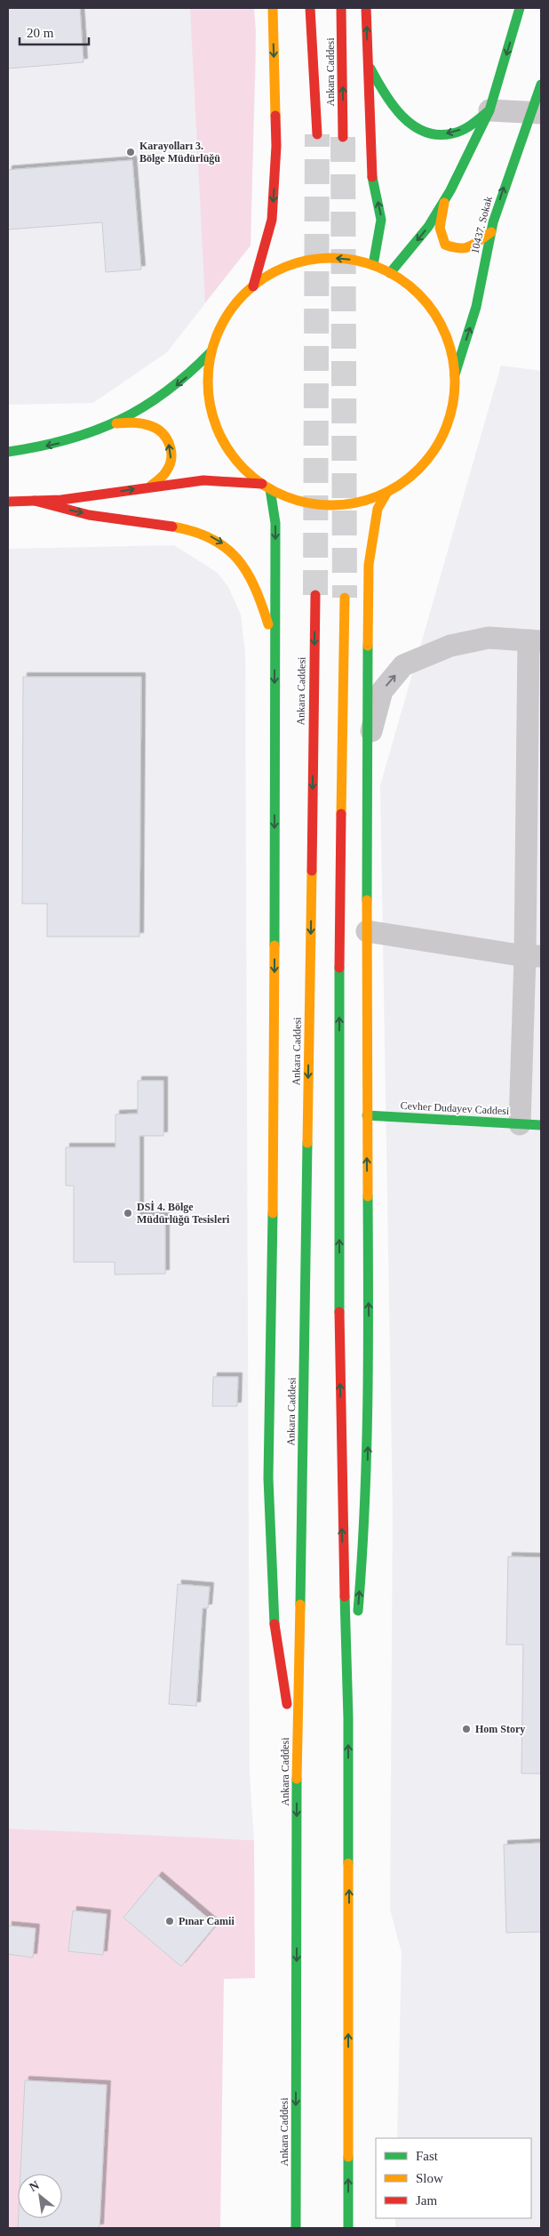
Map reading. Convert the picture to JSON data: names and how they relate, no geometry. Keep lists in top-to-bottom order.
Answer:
{
  "streets": {
    "main road": ["Ankara Caddesi", "10437. Sokak", "Cevher Dudayev Caddesi"]
  },
  "places": [
    "Karayolları 3. Bölge Müdürlüğü",
    "DSİ 4. Bölge Müdürlüğü Tesisleri",
    "Hom Story",
    "Pınar Camii"
  ],
  "legend": ["Fast", "Slow", "Jam"],
  "scale_bar": "20 m",
  "north": "top left"
}
